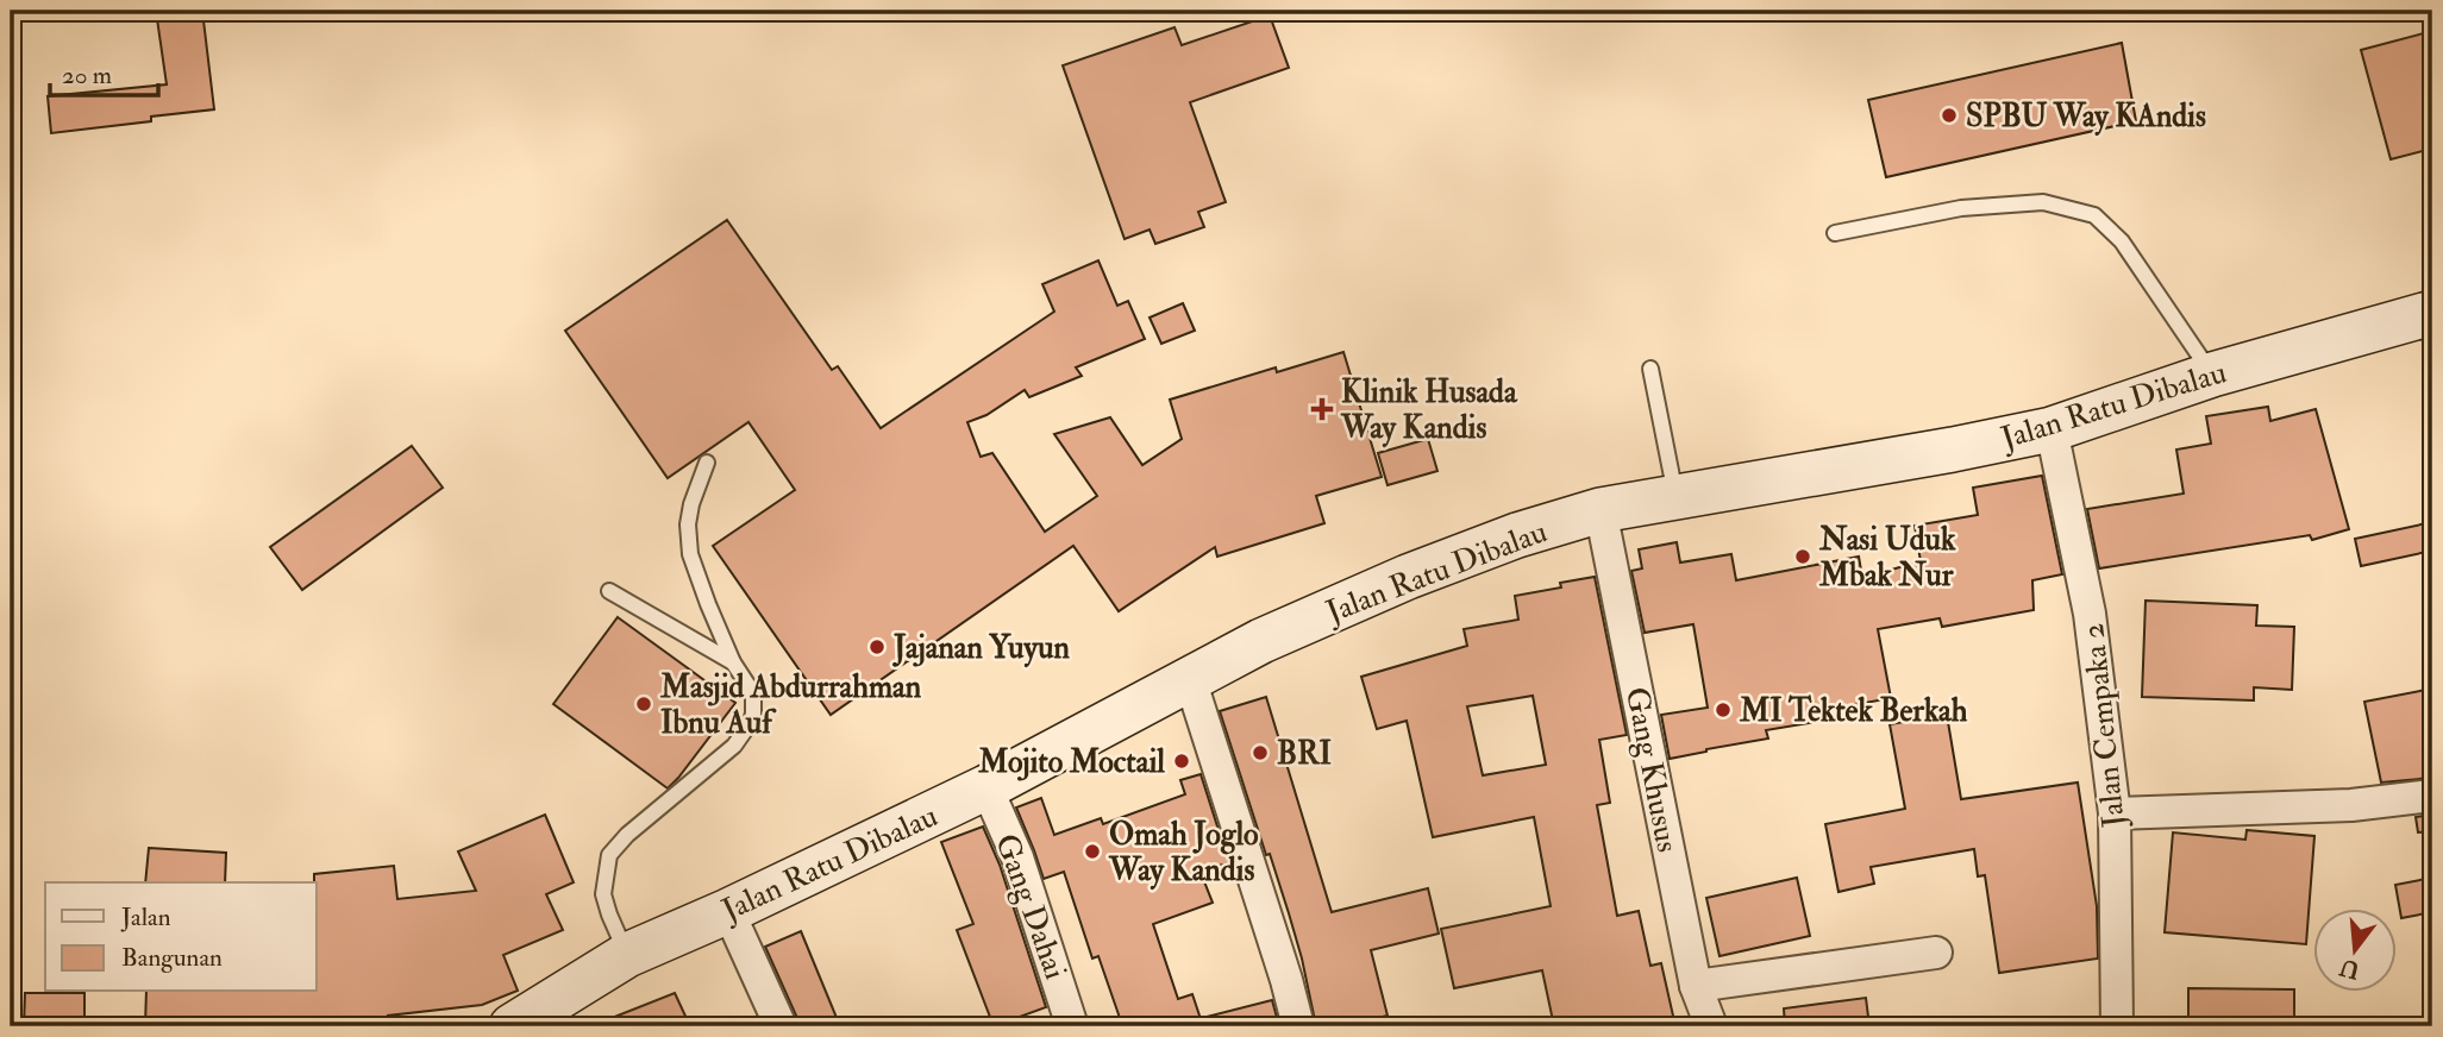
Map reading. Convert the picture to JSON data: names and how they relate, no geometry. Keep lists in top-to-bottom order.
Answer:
{
  "streets": {
    "main road": ["Jalan Ratu Dibalau"],
    "street": ["Jalan Cempaka 2", "Gang Khusus", "Gang Dahai"]
  },
  "crossings": [
    ["Jalan Ratu Dibalau", "Jalan Cempaka 2"],
    ["Jalan Ratu Dibalau", "Gang Khusus"],
    ["Jalan Ratu Dibalau", "Gang Dahai"]
  ],
  "places": {
    "other": [
      "SPBU Way KAndis",
      "Nasi Uduk Mbak Nur",
      "Jajanan Yuyun",
      "Masjid Abdurrahman Ibnu Auf",
      "MI Tektek Berkah",
      "BRI",
      "Mojito Moctail",
      "Omah Joglo Way Kandis"
    ],
    "health": ["Klinik Husada Way Kandis"]
  },
  "legend": ["Jalan", "Bangunan"],
  "scale_bar": "20 m",
  "north": "bottom"
}
